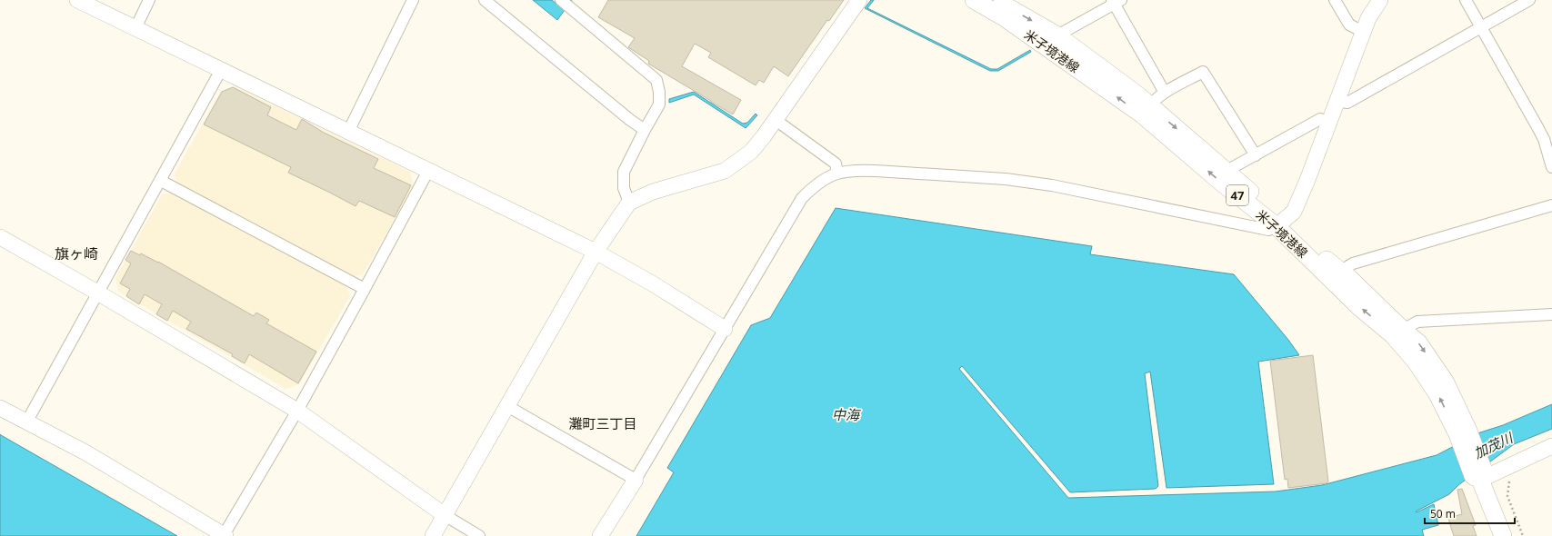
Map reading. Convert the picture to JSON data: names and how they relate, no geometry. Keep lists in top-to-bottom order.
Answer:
{
  "streets": {
    "main road": ["米子境港線", "47"]
  },
  "districts": ["旗ヶ崎", "灘町三丁目"],
  "water": ["中海", "加茂川"],
  "scale_bar": "50 m"
}
